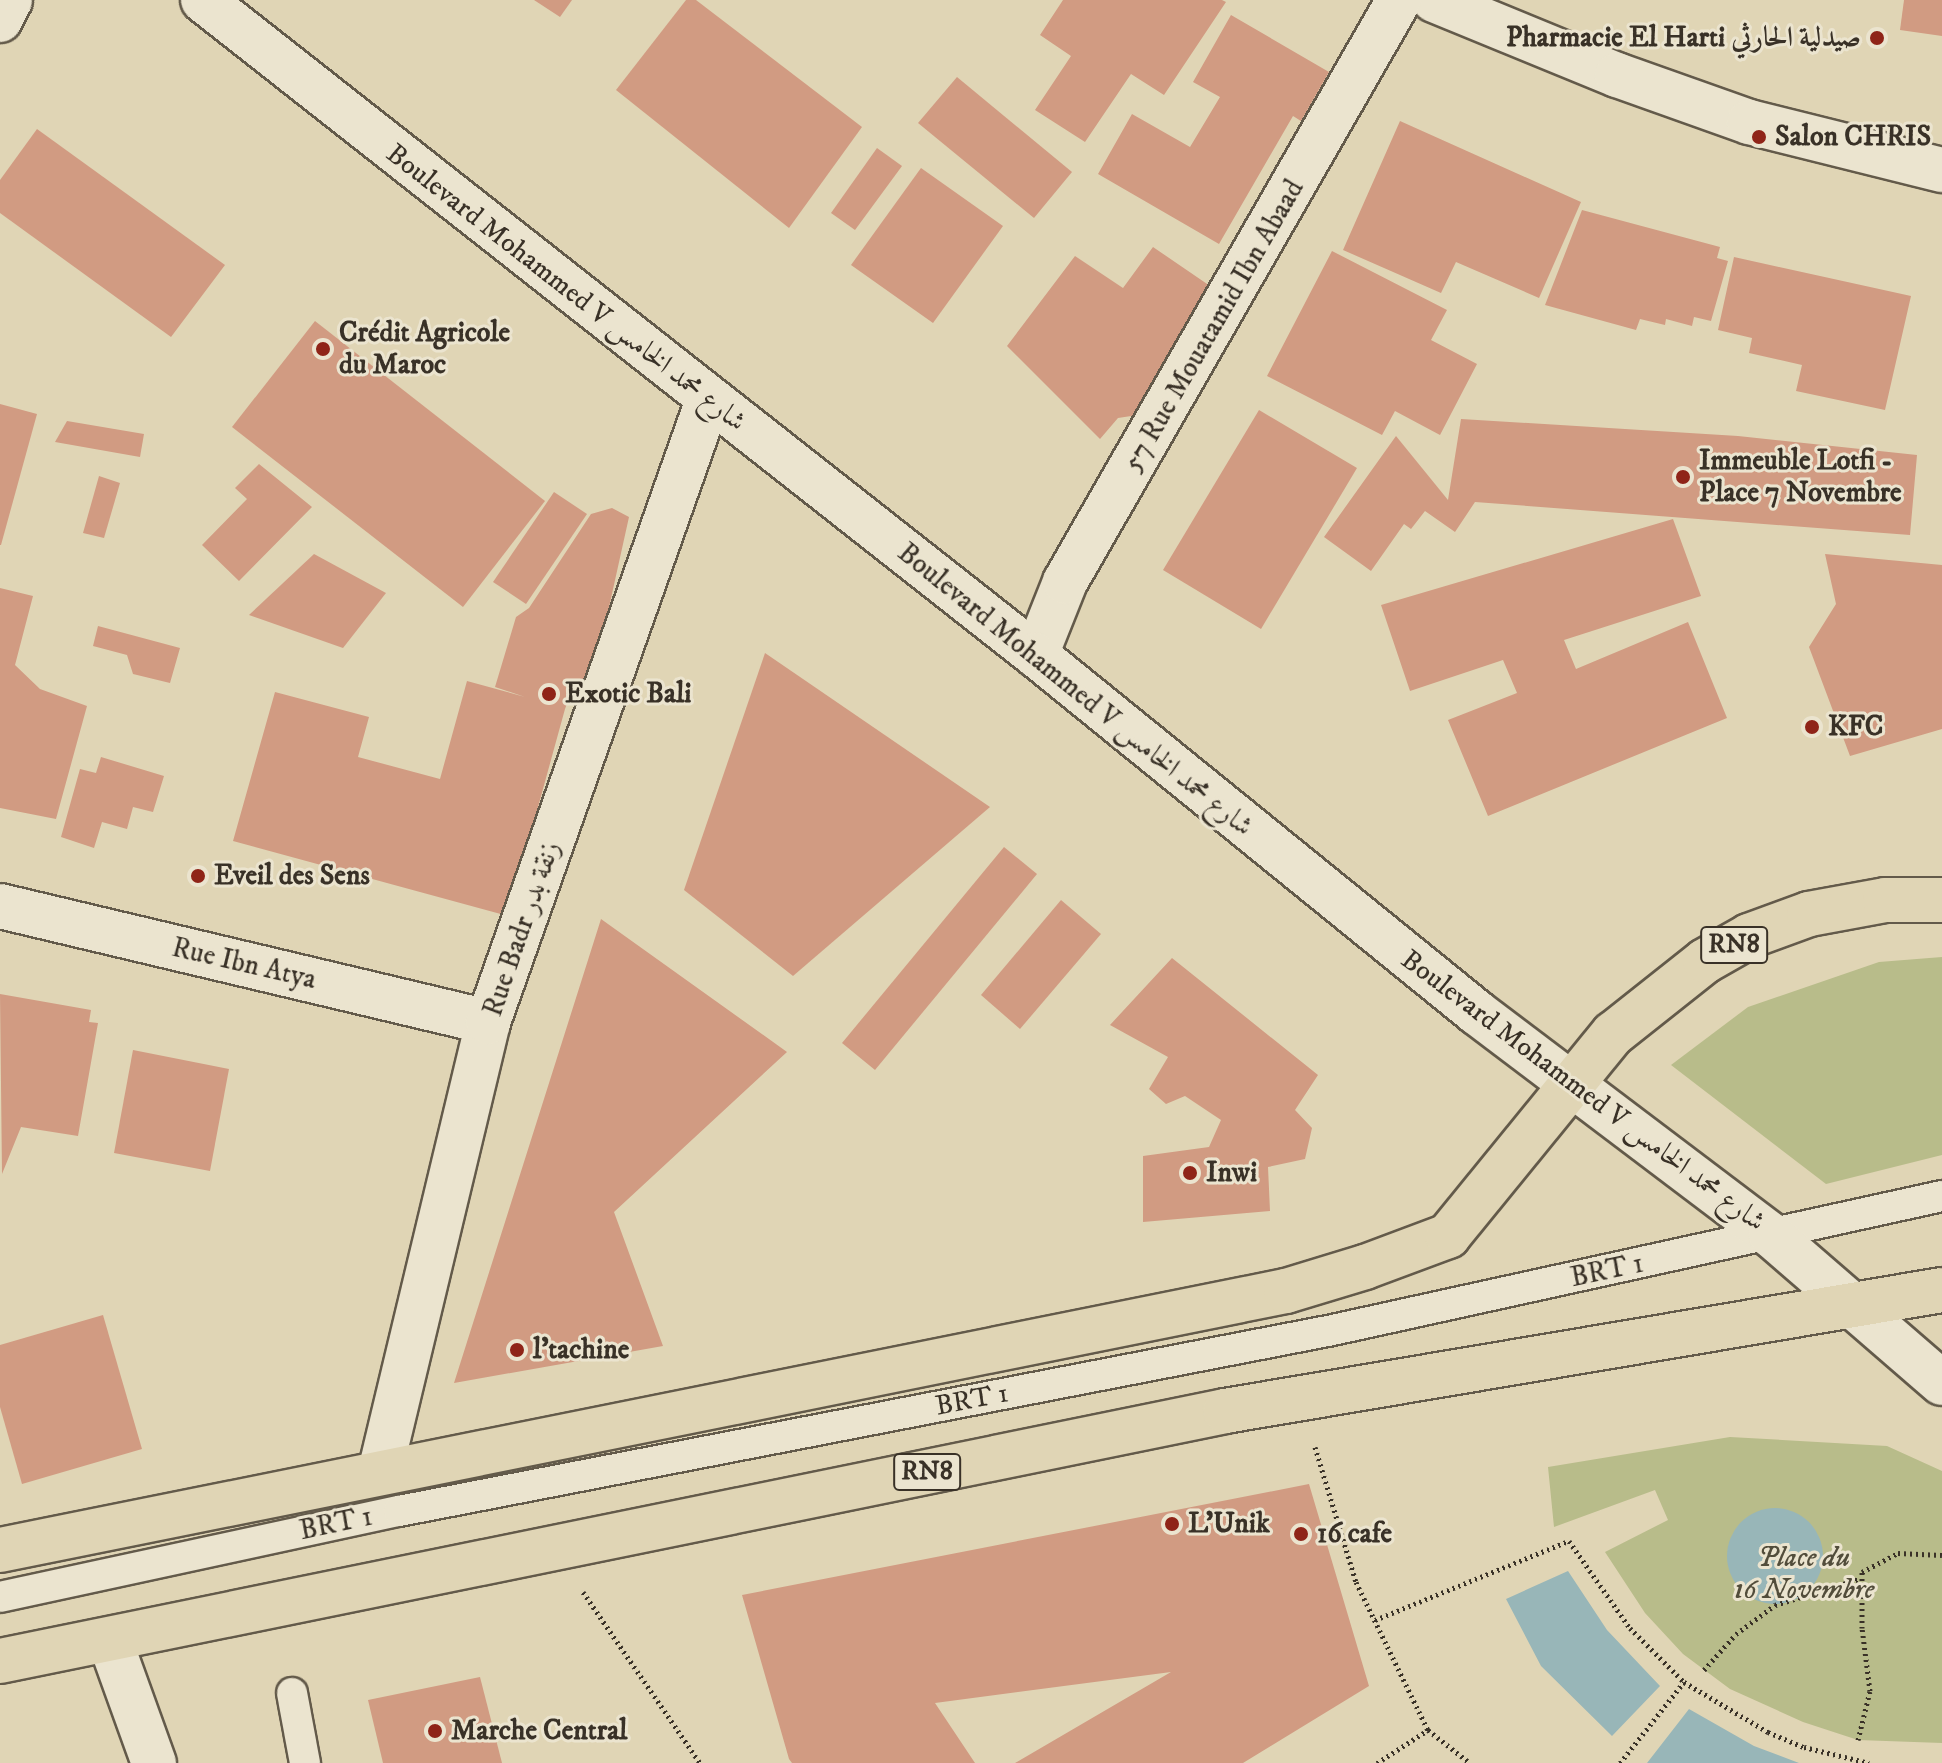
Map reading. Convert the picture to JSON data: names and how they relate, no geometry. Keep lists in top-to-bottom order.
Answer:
{
  "streets": {
    "main road": ["RN8"],
    "street": [
      "Boulevard Mohammed V شارع محمد الخامس",
      "57 Rue Mouatamid Ibn Abaad",
      "Rue Badr زنقة بدر",
      "Rue Ibn Atya"
    ],
    "lane": ["BRT 1"]
  },
  "crossings": [
    ["Boulevard Mohammed V شارع محمد الخامس", "57 Rue Mouatamid Ibn Abaad"],
    ["Boulevard Mohammed V شارع محمد الخامس", "Rue Badr زنقة بدر"],
    ["Boulevard Mohammed V شارع محمد الخامس", "RN8"],
    ["Boulevard Mohammed V شارع محمد الخامس", "BRT 1"],
    ["Rue Badr زنقة بدر", "RN8"],
    ["Rue Badr زنقة بدر", "Rue Ibn Atya"]
  ],
  "parks": ["Place du 16 Novembre"],
  "places": [
    "Pharmacie El Harti صيدلية الحارثي",
    "Salon CHRIS",
    "Crédit Agricole du Maroc",
    "Immeuble Lotfi - Place 7 Novembre",
    "Exotic Bali",
    "KFC",
    "Eveil des Sens",
    "Inwi",
    "l'tachine",
    "L'Unik",
    "16 cafe",
    "Marche Central"
  ]
}
